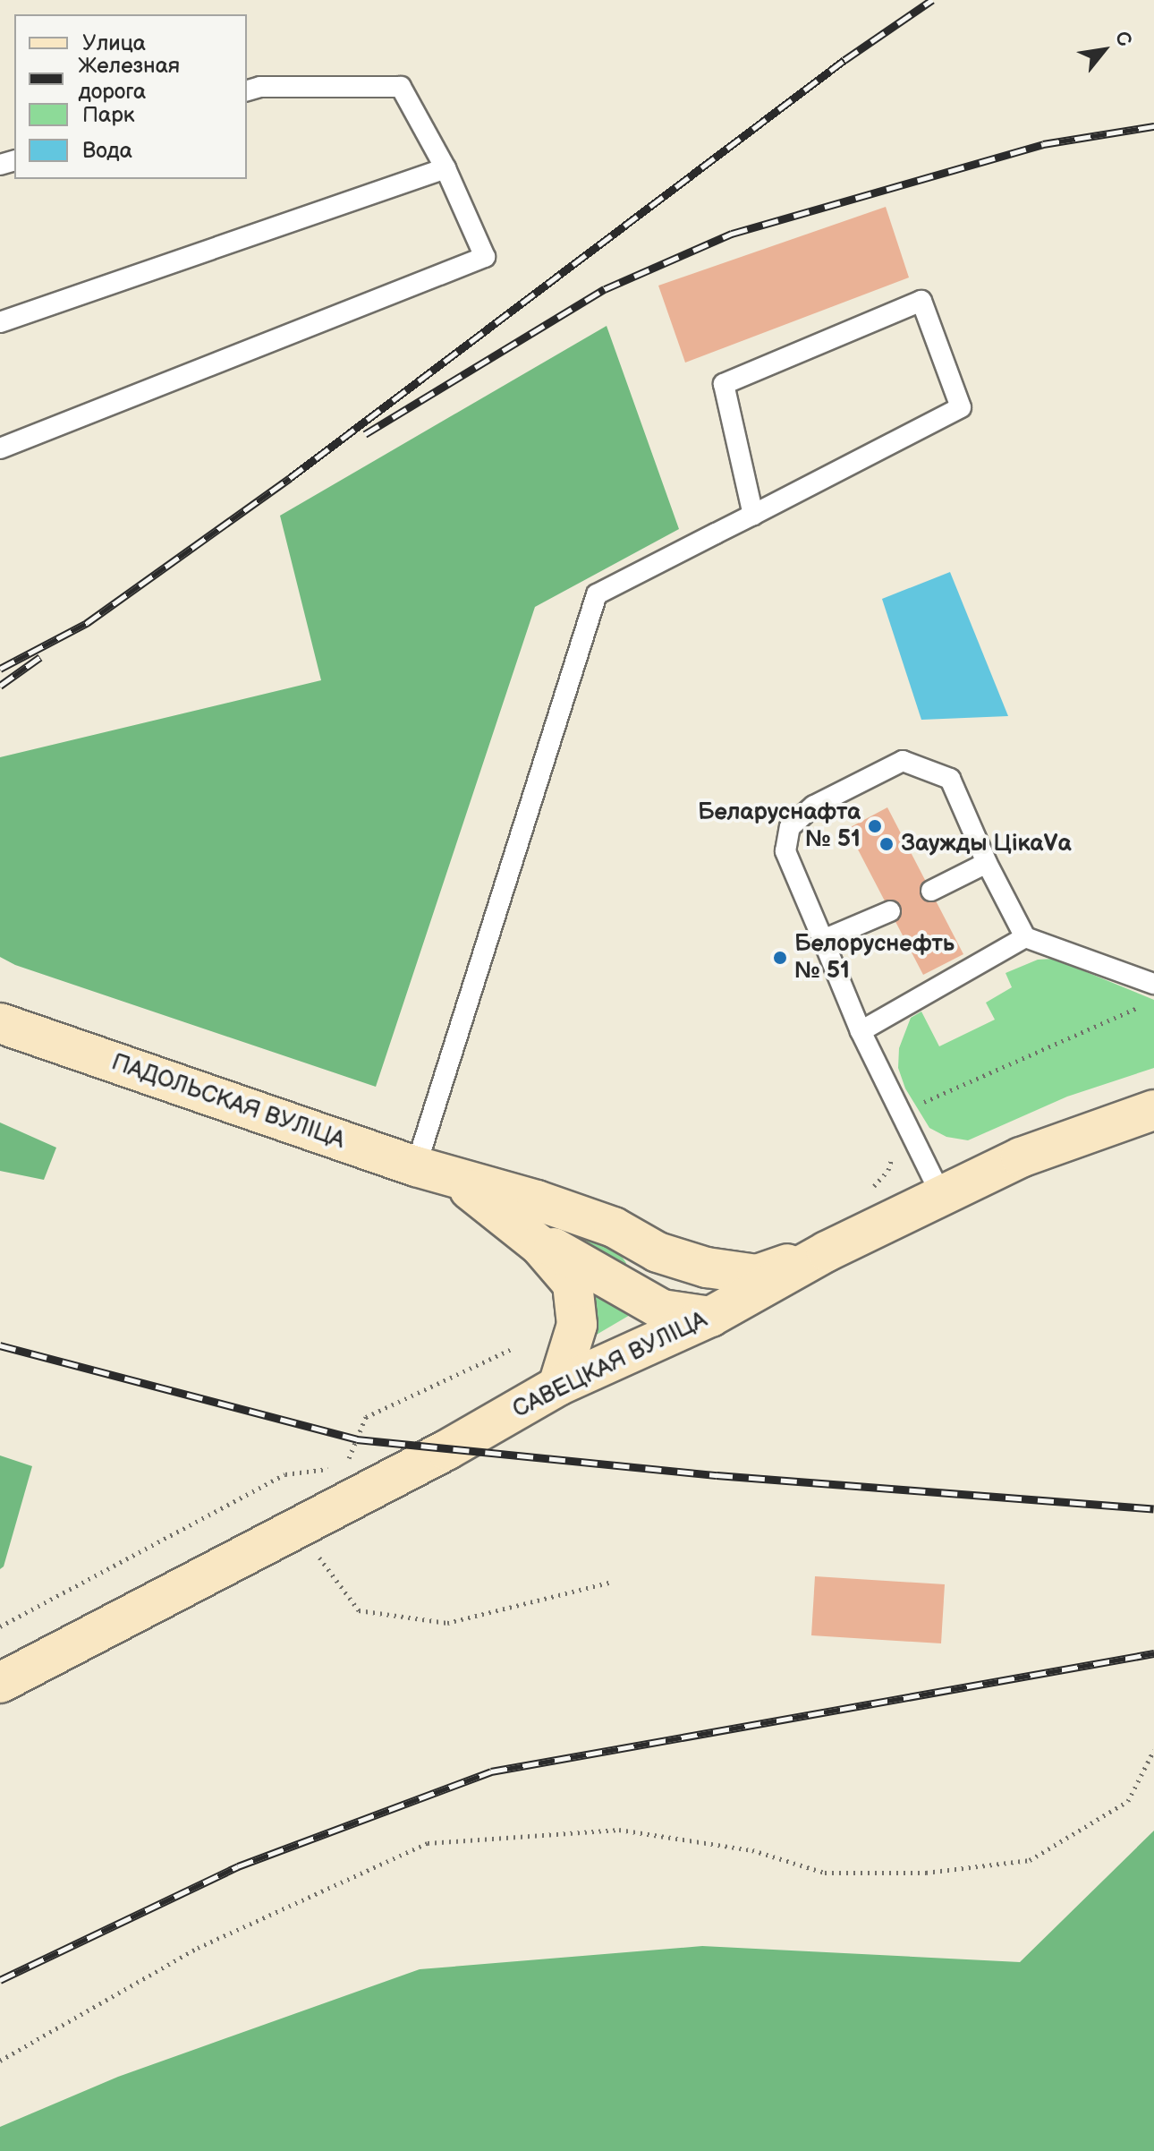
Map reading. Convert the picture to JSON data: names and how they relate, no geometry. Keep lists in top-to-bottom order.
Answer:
{
  "streets": {
    "main road": ["ПАДОЛЬСКАЯ ВУЛІЦА", "САВЕЦКАЯ ВУЛІЦА"]
  },
  "crossings": [
    ["ПАДОЛЬСКАЯ ВУЛІЦА", "САВЕЦКАЯ ВУЛІЦА"]
  ],
  "places": ["Беларуснафта № 51", "Заужды ЦікаVа", "Белоруснефть № 51"],
  "legend": [
    "Улица",
    "Железная дорога",
    "Парк",
    "Вода"
  ],
  "north": "top right"
}
